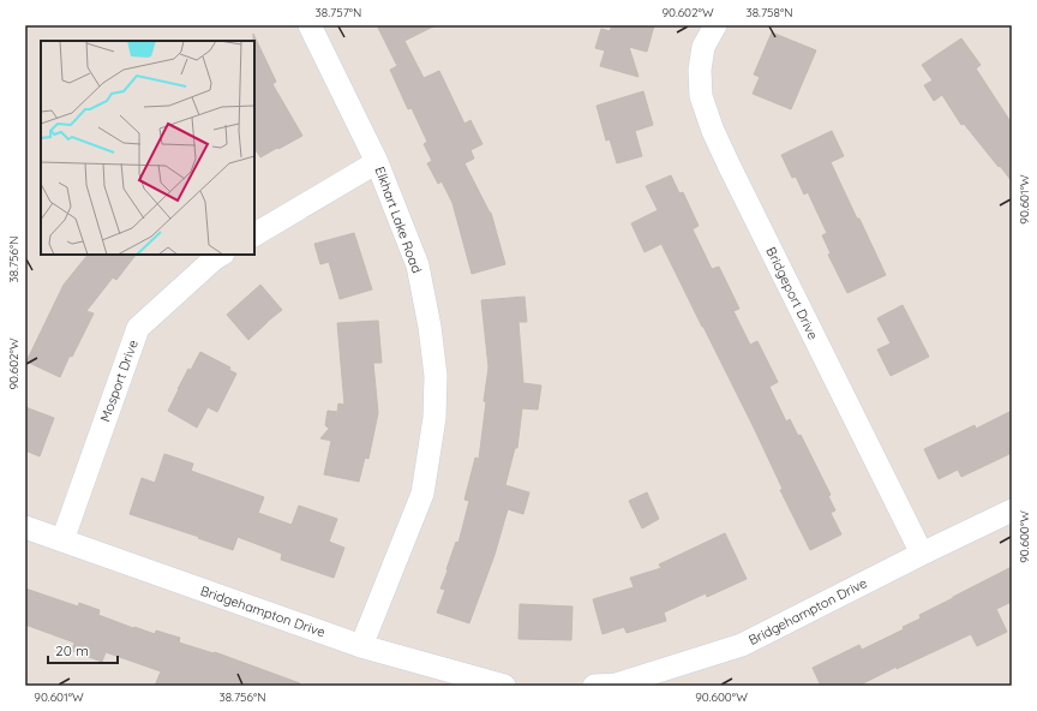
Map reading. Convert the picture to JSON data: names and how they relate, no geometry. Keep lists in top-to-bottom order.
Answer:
{
  "streets": {
    "street": [
      "Elkhart Lake Road",
      "Bridgeport Drive",
      "Mosport Drive",
      "Bridgehampton Drive"
    ]
  },
  "crossings": [
    ["Elkhart Lake Road", "Bridgehampton Drive"],
    ["Bridgeport Drive", "Bridgehampton Drive"],
    ["Mosport Drive", "Bridgehampton Drive"]
  ],
  "scale_bar": "20 m",
  "coordinates": [
    "38.757°N",
    "90.602°W",
    "38.758°N",
    "90.601°W",
    "38.756°N",
    "90.600°W"
  ]
}
